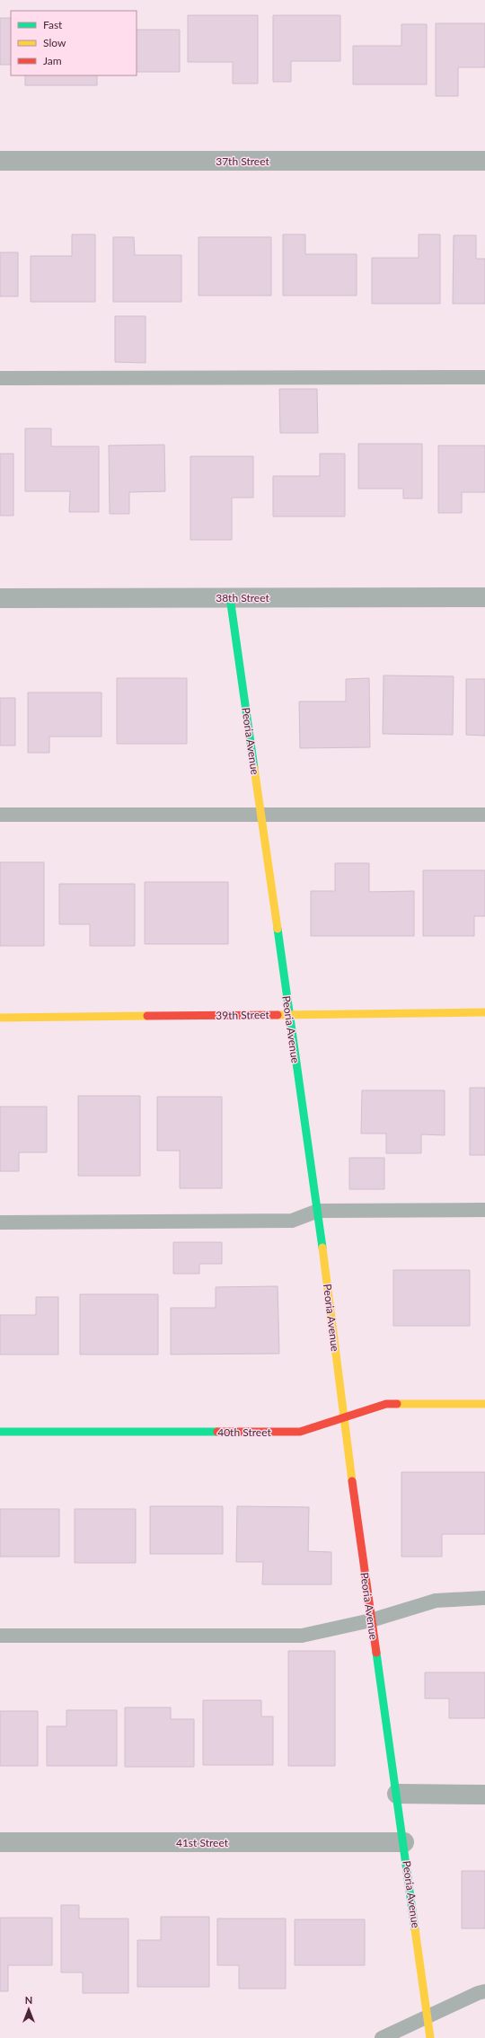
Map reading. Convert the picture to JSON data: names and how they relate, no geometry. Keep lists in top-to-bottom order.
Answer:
{
  "streets": {
    "street": [
      "37th Street",
      "38th Street",
      "Peoria Avenue",
      "39th Street",
      "40th Street",
      "41st Street"
    ]
  },
  "crossings": [
    ["38th Street", "Peoria Avenue"],
    ["Peoria Avenue", "39th Street"],
    ["Peoria Avenue", "40th Street"],
    ["Peoria Avenue", "41st Street"]
  ],
  "legend": ["Fast", "Slow", "Jam"],
  "north": "top"
}
